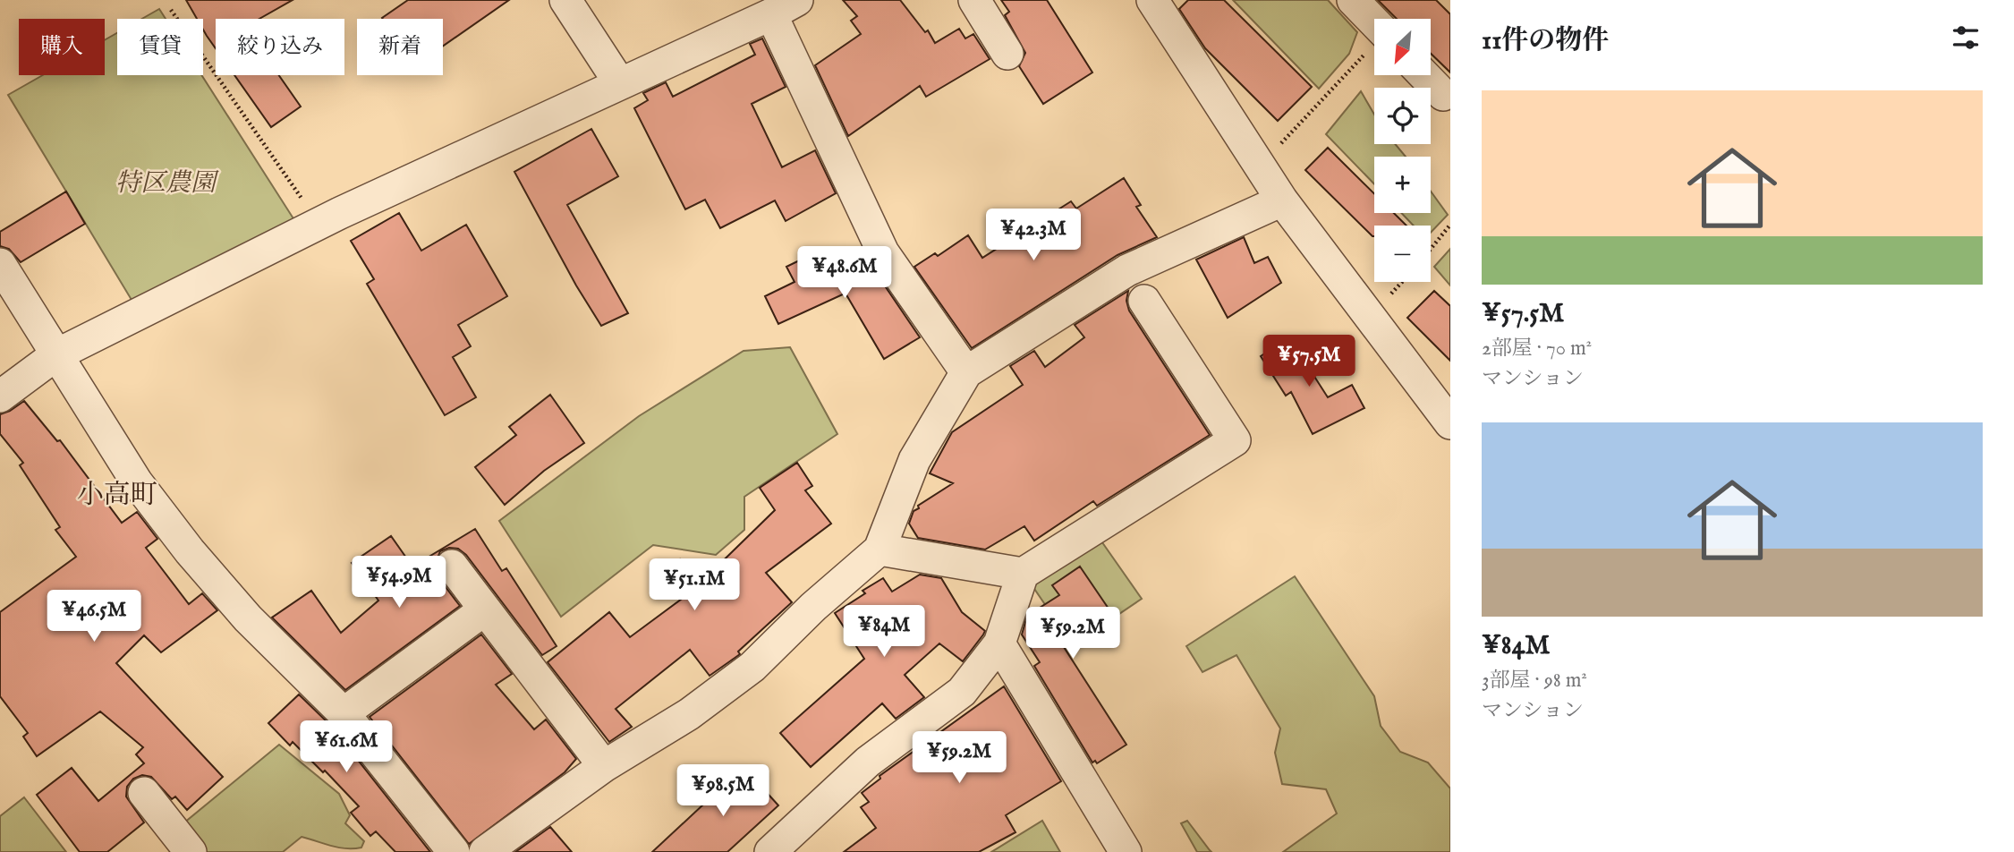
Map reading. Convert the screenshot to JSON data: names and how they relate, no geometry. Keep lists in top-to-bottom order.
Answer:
{
  "districts": ["小高町"],
  "parks": ["特区農園"],
  "north": "bottom left",
  "page": {
    "heading": "11件の物件",
    "map_buttons": ["+", "−"],
    "chip": [
      "購入",
      "賃貸",
      "絞り込み",
      "新着"
    ],
    "list": [
      {
        "name": "¥57.5M",
        "note": "2部屋 · 70 m² · マンション"
      },
      {
        "name": "¥84M",
        "note": "3部屋 · 98 m² · マンション"
      }
    ],
    "price": [
      "¥42.3M",
      "¥48.6M",
      "¥57.5M",
      "¥54.9M",
      "¥51.1M",
      "¥46.5M",
      "¥84M",
      "¥59.2M",
      "¥61.6M",
      "¥59.2M",
      "¥98.5M"
    ]
  }
}
